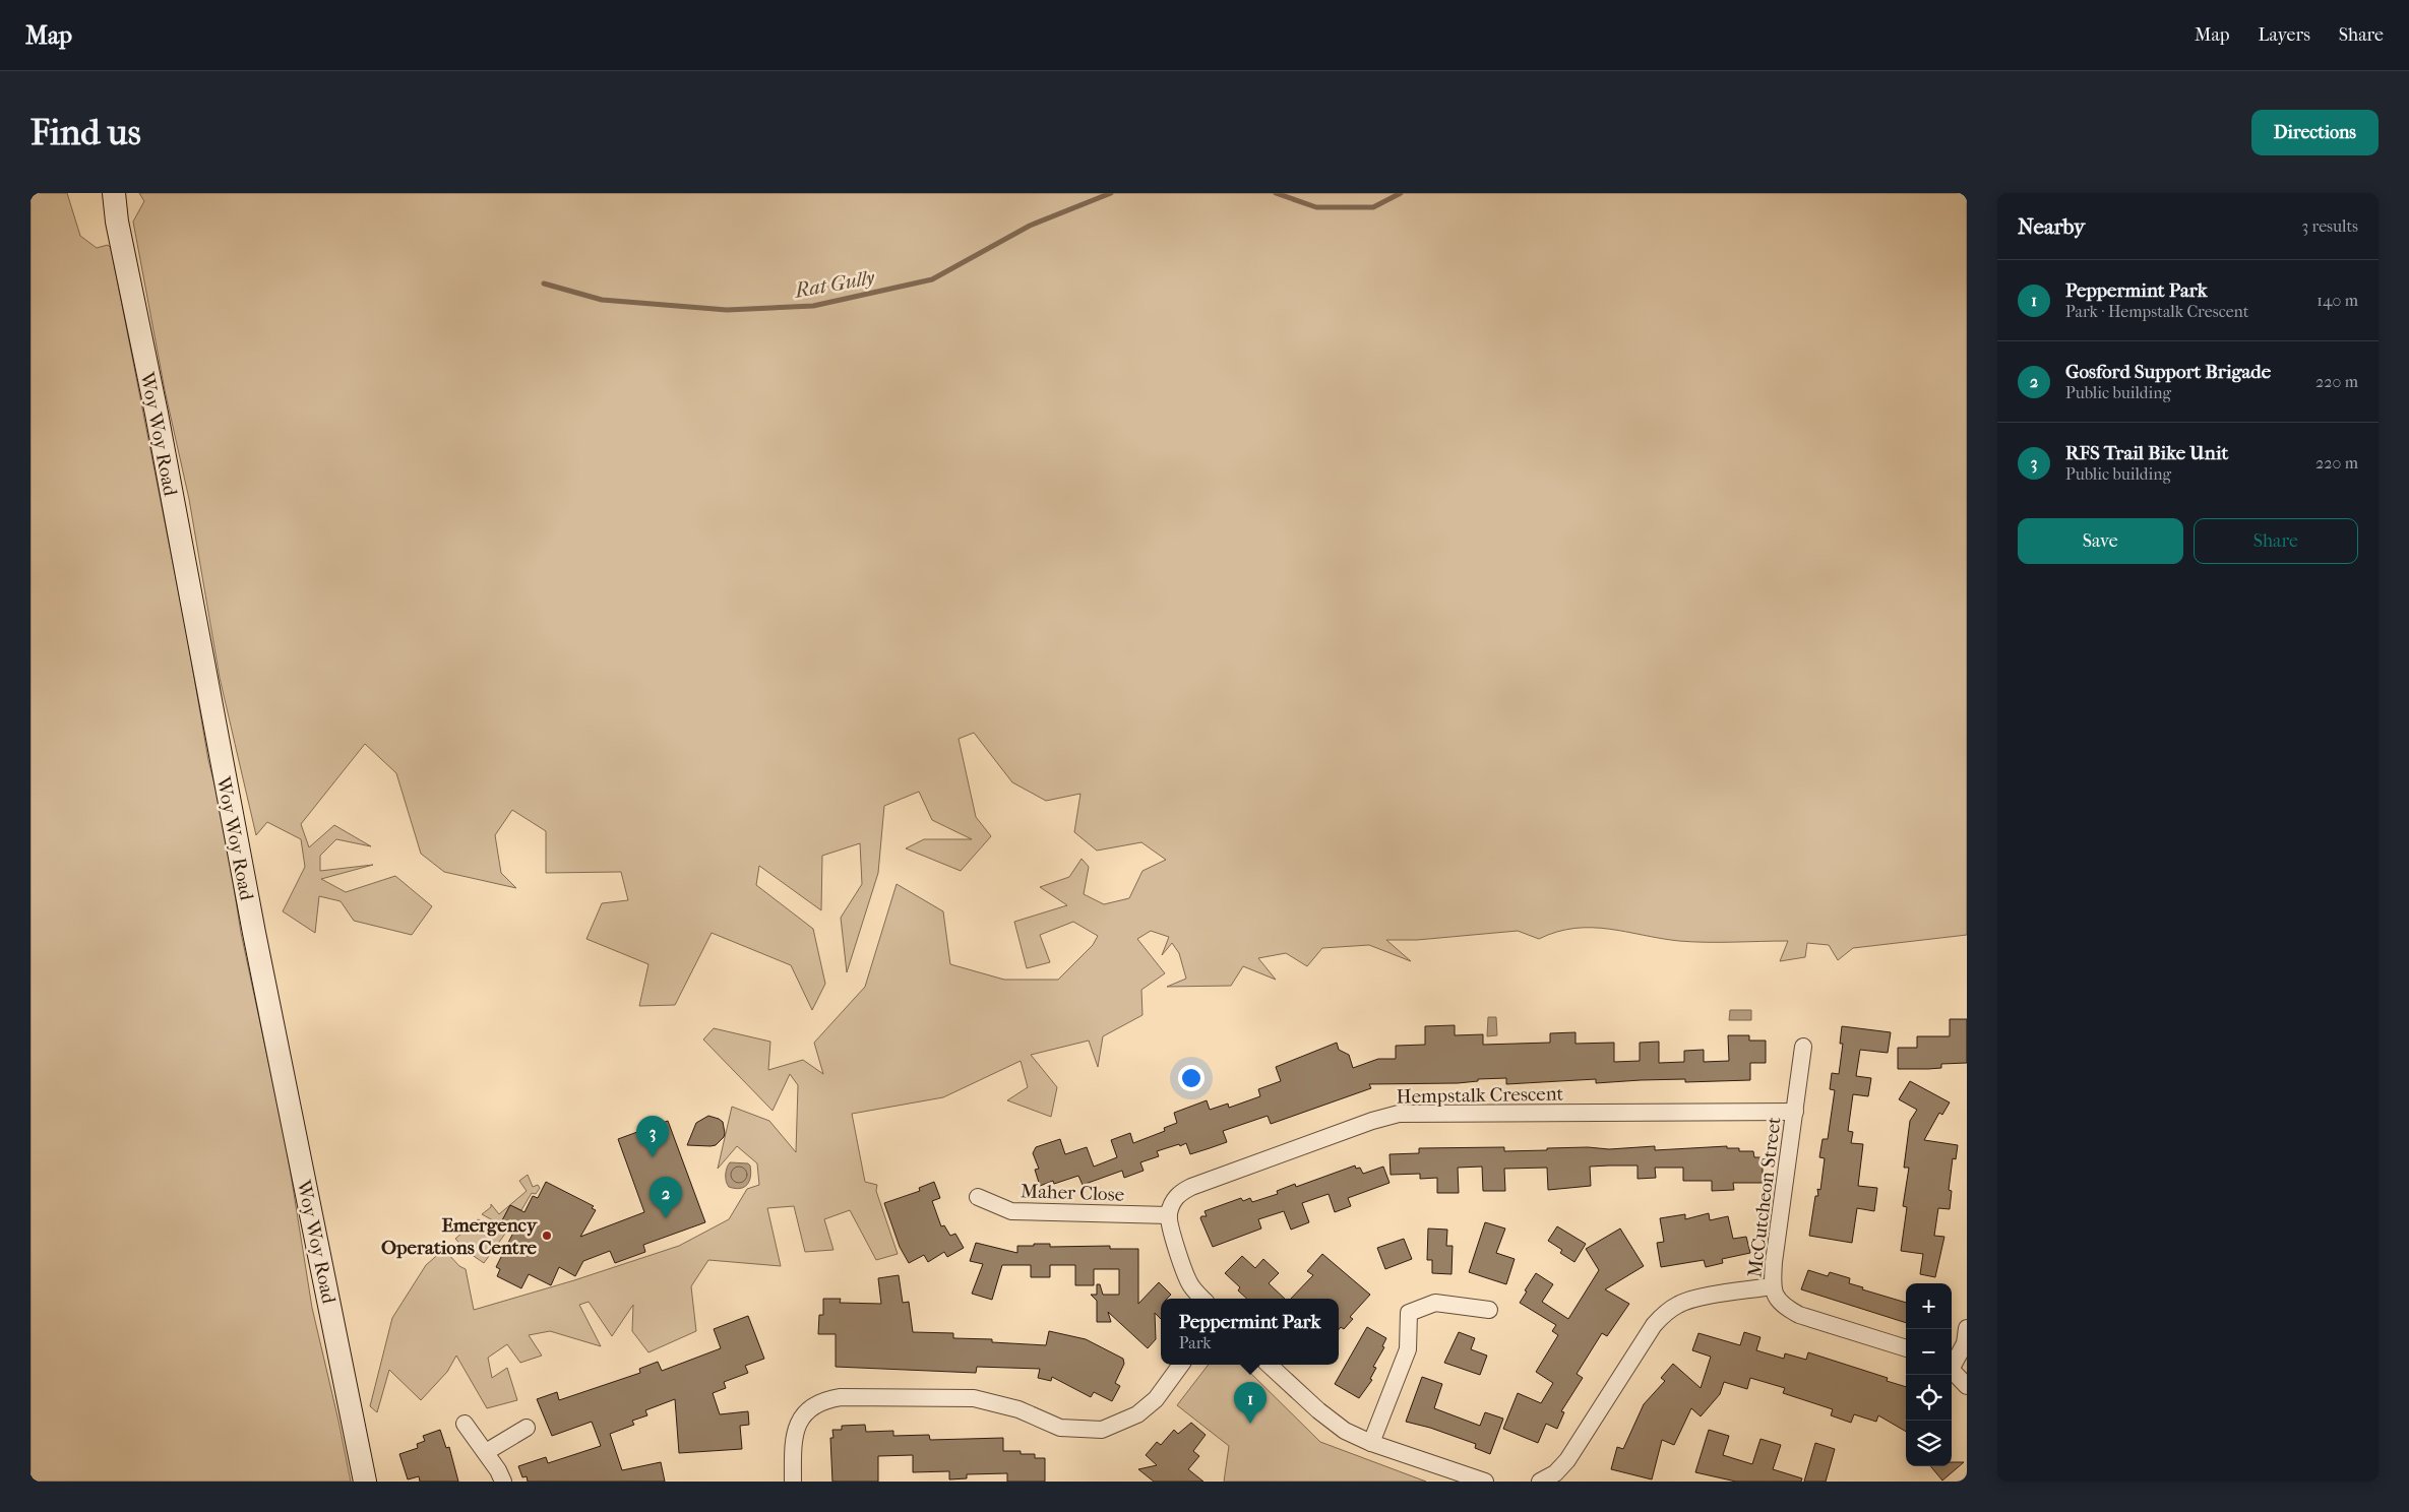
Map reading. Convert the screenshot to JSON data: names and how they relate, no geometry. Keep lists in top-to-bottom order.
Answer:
{
  "streets": {
    "main road": ["Woy Woy Road"],
    "street": ["Hempstalk Crescent", "Maher Close", "McCutcheon Street"]
  },
  "crossings": [
    ["Hempstalk Crescent", "Maher Close"],
    ["Hempstalk Crescent", "McCutcheon Street"]
  ],
  "water": ["Rat Gully"],
  "places": ["Emergency Operations Centre"],
  "page": {
    "header": "Map",
    "nav": ["Map", "Layers", "Share"],
    "buttons": [
      "Directions",
      ["Save", "Share"]
    ],
    "title": "Find us",
    "heading": ["Nearby", "3 results"],
    "list": [
      {
        "mark": "1",
        "name": "Peppermint Park",
        "note": "Park · Hempstalk Crescent",
        "value": "140 m"
      },
      {
        "mark": "2",
        "name": "Gosford Support Brigade",
        "note": "Public building",
        "value": "220 m"
      },
      {
        "mark": "3",
        "name": "RFS Trail Bike Unit",
        "note": "Public building",
        "value": "220 m"
      }
    ],
    "pins": ["3", "2", "1"],
    "map_buttons": ["+", "−"],
    "popup": ["Peppermint Park", "Park"]
  }
}
